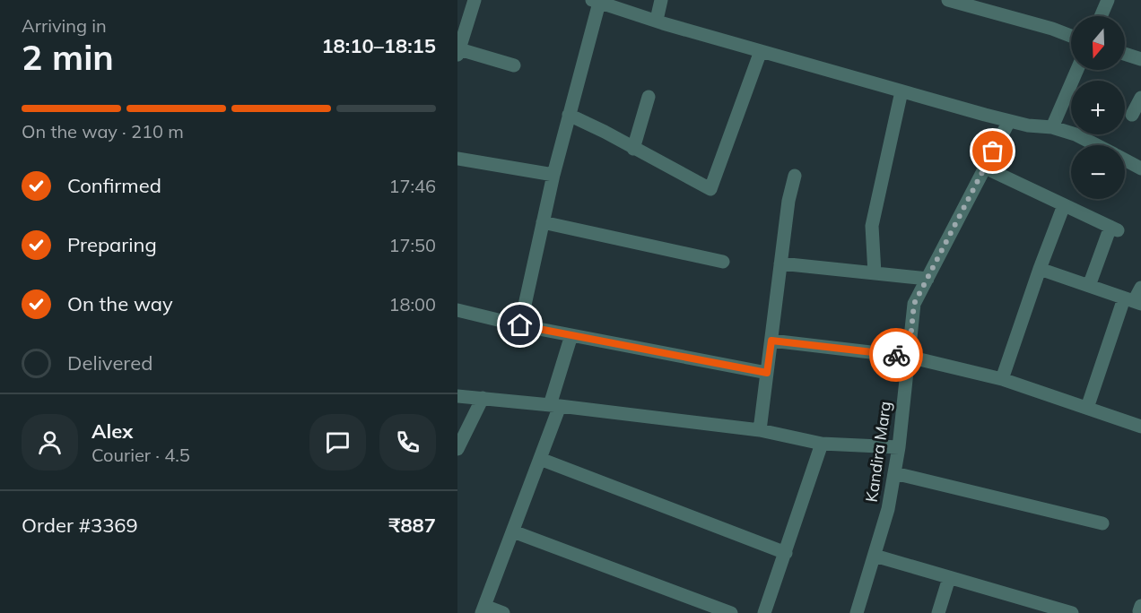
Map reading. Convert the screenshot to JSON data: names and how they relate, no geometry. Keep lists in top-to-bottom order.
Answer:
{
  "streets": {
    "street": ["Kandira Marg"]
  },
  "north": "bottom",
  "page": {
    "heading": ["2 min", "Arriving in", "18:10–18:15"],
    "panel": [
      "Alex",
      "Courier · 4.5",
      "Order #3369",
      "₹887"
    ],
    "map_buttons": ["+", "−"],
    "bar": "On the way · 210 m",
    "list": [
      ["Confirmed", "17:46"],
      ["Preparing", "17:50"],
      ["On the way", "18:00"],
      "Delivered"
    ]
  }
}
